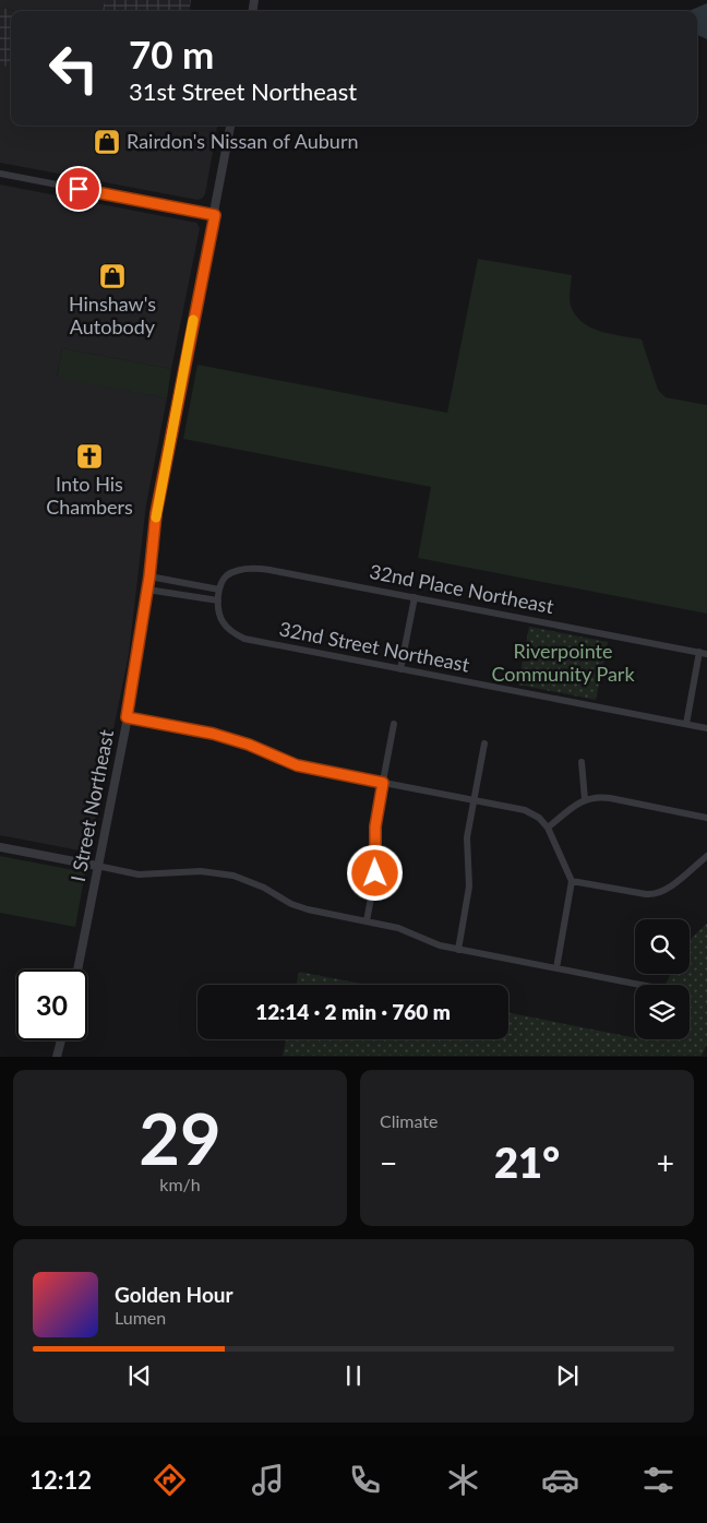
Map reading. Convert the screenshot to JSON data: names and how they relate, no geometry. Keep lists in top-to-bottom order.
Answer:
{
  "streets": {
    "street": ["32nd Place Northeast", "32nd Street Northeast", "I Street Northeast"]
  },
  "crossings": [
    ["32nd Place Northeast", "32nd Street Northeast"]
  ],
  "parks": ["Riverpointe Community Park"],
  "places": {
    "shop": ["Rairdon's Nissan of Auburn", "Hinshaw's Autobody"],
    "church": ["Into His Chambers"]
  },
  "page": {
    "turn": ["70 m", "31st Street Northeast"],
    "limit": "30",
    "trip": "12:14 · 2 min · 760 m",
    "tile": [
      ["29", "km/h"],
      "Climate"
    ],
    "heat": ["−", "21°", "+"],
    "song": ["Golden Hour", "Lumen"],
    "tabs": "12:12"
  }
}
